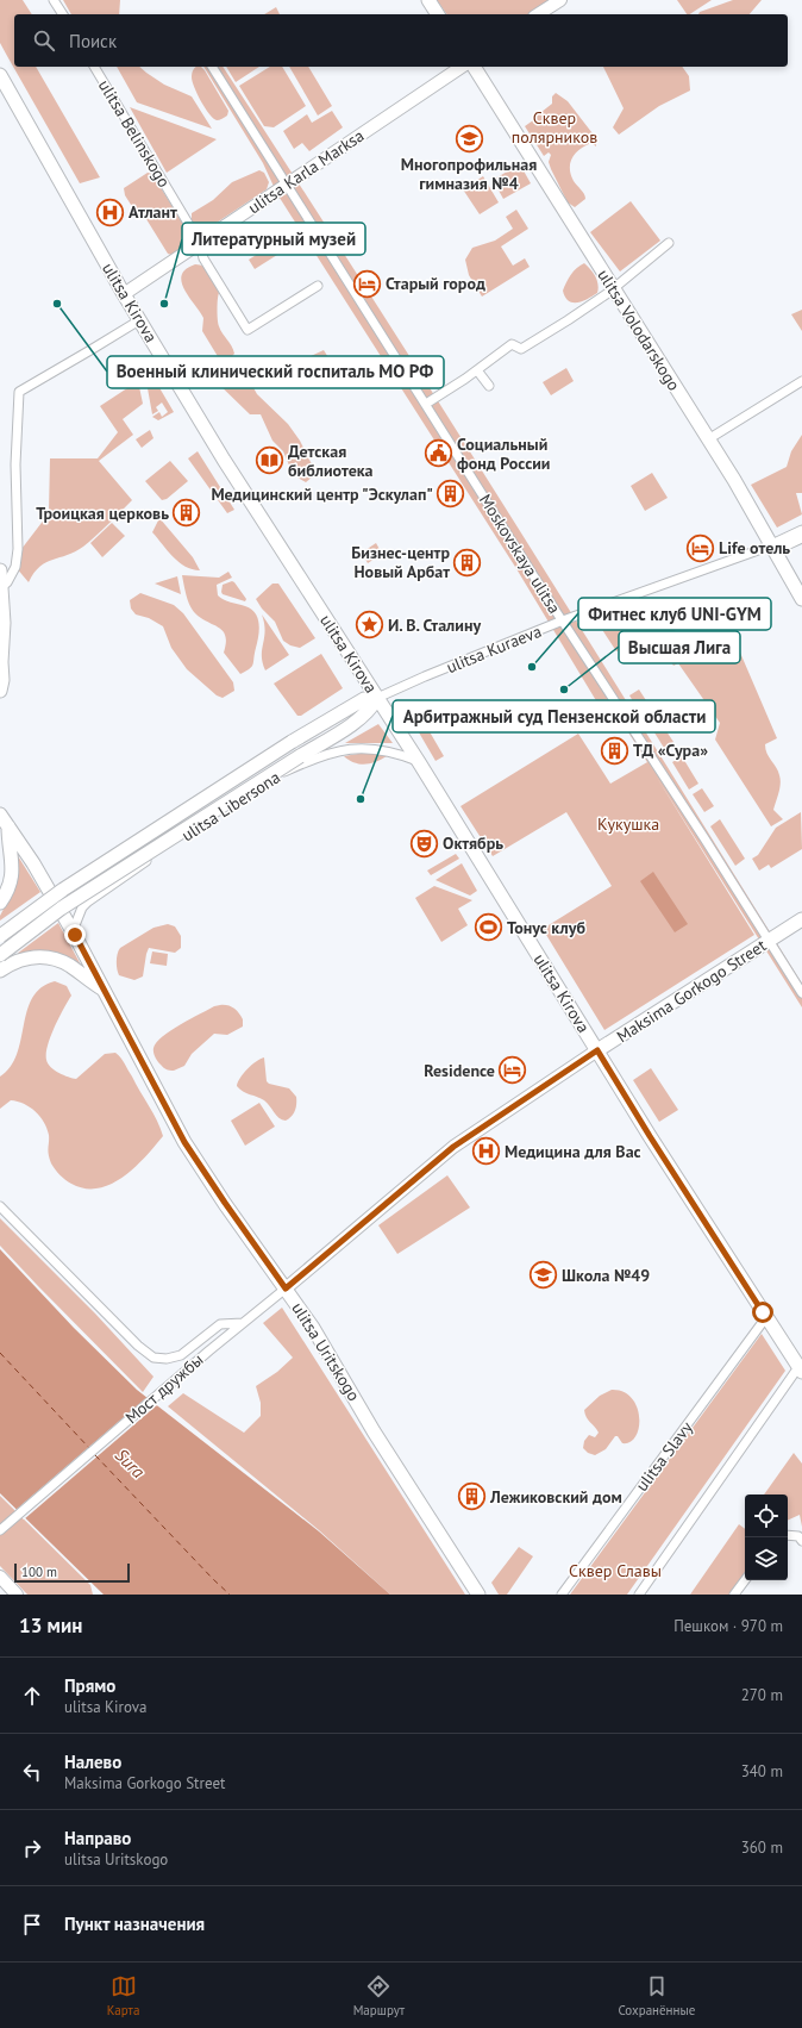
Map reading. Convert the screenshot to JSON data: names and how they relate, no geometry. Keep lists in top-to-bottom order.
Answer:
{
  "streets": {
    "main road": [
      "ulitsa Karla Marksa",
      "ulitsa Kirova",
      "ulitsa Volodarskogo",
      "Maksima Gorkogo Street",
      "ulitsa Uritskogo"
    ],
    "street": [
      "ulitsa Belinskogo",
      "Moskovskaya ulitsa",
      "ulitsa Kuraeva",
      "ulitsa Libersona",
      "Мост дружбы",
      "ulitsa Slavy"
    ]
  },
  "crossings": [
    ["ulitsa Belinskogo", "ulitsa Karla Marksa"],
    ["ulitsa Karla Marksa", "ulitsa Kirova"],
    ["ulitsa Karla Marksa", "Moskovskaya ulitsa"],
    ["ulitsa Kirova", "ulitsa Kuraeva"],
    ["ulitsa Kirova", "ulitsa Libersona"],
    ["ulitsa Kirova", "Maksima Gorkogo Street"],
    ["ulitsa Kirova", "ulitsa Slavy"],
    ["ulitsa Volodarskogo", "ulitsa Kuraeva"],
    ["Moskovskaya ulitsa", "ulitsa Kuraeva"],
    ["Moskovskaya ulitsa", "Maksima Gorkogo Street"],
    ["ulitsa Libersona", "ulitsa Uritskogo"],
    ["Maksima Gorkogo Street", "ulitsa Uritskogo"],
    ["Maksima Gorkogo Street", "Мост дружбы"],
    ["ulitsa Uritskogo", "Мост дружбы"]
  ],
  "water": ["Sura"],
  "parks": ["Сквер полярников", "Кукушка", "Сквер Славы"],
  "places": {
    "school or university": ["Многопрофильная гимназия №4", "Школа №49"],
    "hospital": ["Атлант", "Медицина для Вас"],
    "hotel": ["Старый город", "Life отель", "Residence"],
    "other": [
      "Военный клинический госпиталь МО РФ",
      "Литературный музей",
      "Фитнес клуб UNI-GYM",
      "Высшая Лига",
      "Арбитражный суд Пензенской области"
    ],
    "public building": ["Социальный фонд России"],
    "library": ["Детская библиотека"],
    "building": [
      "Медицинский центр \"Эскулап\"",
      "Троицкая церковь",
      "Бизнес-центр Новый Арбат",
      "ТД «Сура»",
      "Лежиковский дом"
    ],
    "place": ["И. В. Сталину"],
    "theatre": ["Октябрь"],
    "sports": ["Тонус клуб"]
  },
  "scale_bar": "100 m",
  "page": {
    "search": "Поиск",
    "scale": "100 m",
    "heading": ["13 мин", "Пешком · 970 m"],
    "list": [
      ["Прямо", "ulitsa Kirova", "270 m"],
      ["Налево", "Maksima Gorkogo Street", "340 m"],
      ["Направо", "ulitsa Uritskogo", "360 m"],
      "Пункт назначения"
    ],
    "nav": ["Карта", "Маршрут", "Сохранённые"]
  }
}
